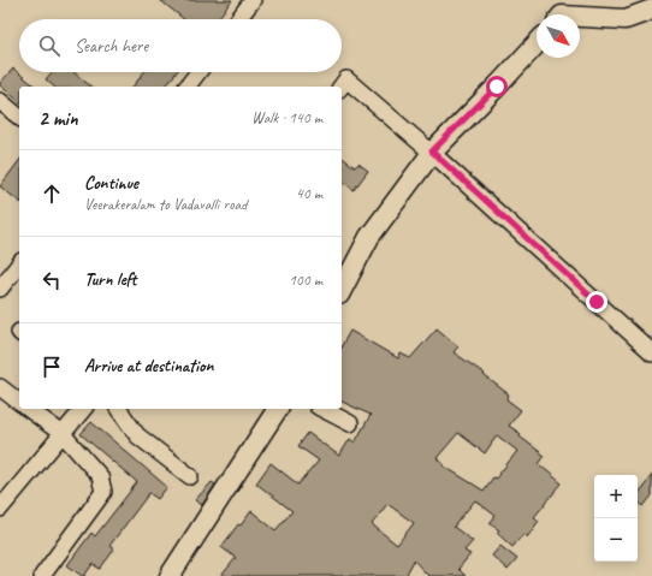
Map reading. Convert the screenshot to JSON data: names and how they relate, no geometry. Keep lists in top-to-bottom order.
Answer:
{
  "north": "bottom right",
  "page": {
    "search": "Search here",
    "heading": ["2 min", "Walk · 140 m"],
    "list": [
      ["Continue", "Veerakeralam to Vadavalli road", "40 m"],
      ["Turn left", "100 m"],
      "Arrive at destination"
    ],
    "map_buttons": ["+", "−"]
  }
}
